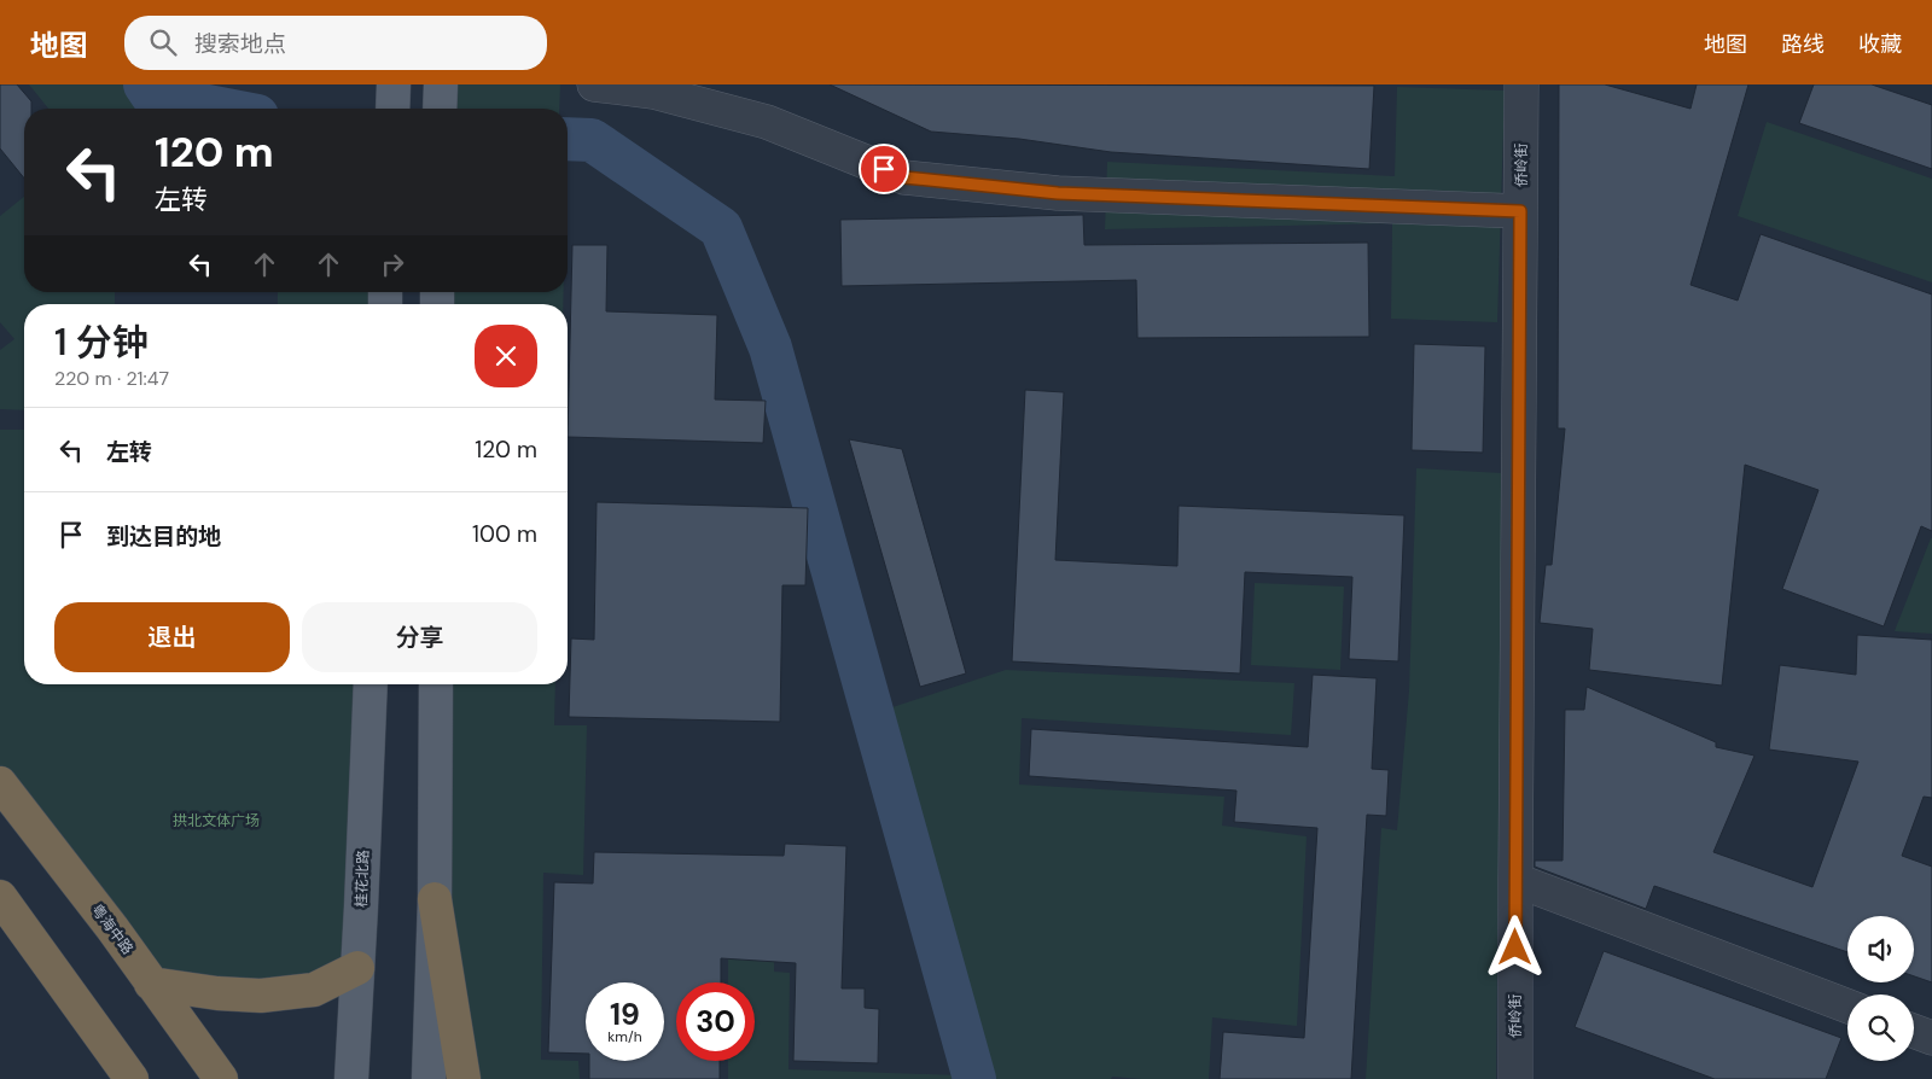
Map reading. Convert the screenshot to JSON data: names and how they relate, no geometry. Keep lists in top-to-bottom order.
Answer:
{
  "streets": {
    "highway": ["粤海中路"],
    "main road": ["桂花北路"],
    "street": ["侨岭街"]
  },
  "parks": ["拱北文体广场"],
  "page": {
    "header": "地图",
    "search": "搜索地点",
    "nav": ["地图", "路线", "收藏"],
    "turn": ["120 m", "左转"],
    "heading": ["1 分钟", "220 m · 21:47"],
    "list": [
      {
        "name": "左转",
        "value": "120 m"
      },
      {
        "name": "到达目的地",
        "value": "100 m"
      }
    ],
    "buttons": ["退出", "分享"],
    "speed": "19 km/h",
    "limit": "30"
  }
}
